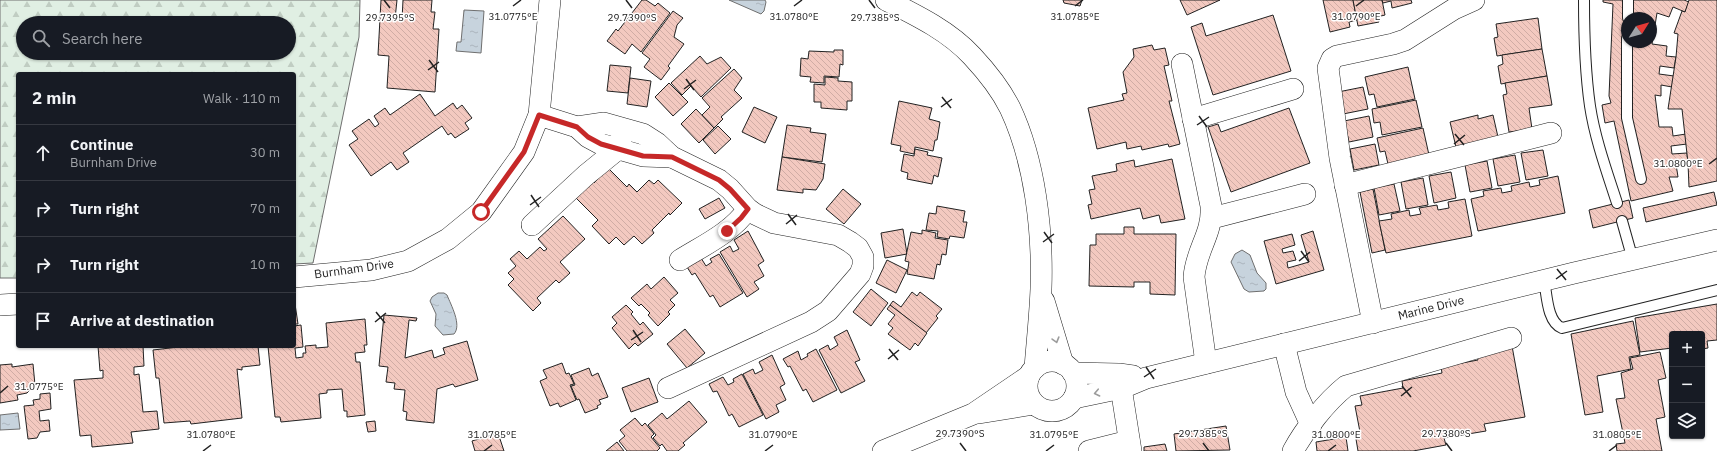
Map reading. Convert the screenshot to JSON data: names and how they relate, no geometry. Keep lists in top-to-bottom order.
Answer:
{
  "streets": {
    "street": ["Burnham Drive", "Marine Drive"]
  },
  "north": "top right",
  "page": {
    "search": "Search here",
    "heading": ["2 min", "Walk · 110 m"],
    "list": [
      ["Continue", "Burnham Drive", "30 m"],
      ["Turn right", "70 m"],
      ["Turn right", "10 m"],
      "Arrive at destination"
    ],
    "map_buttons": ["+", "−"]
  },
  "coordinates": [
    "31.0775°E",
    "31.0780°E",
    "31.0785°E",
    "31.0790°E",
    "29.7395°S",
    "29.7390°S",
    "29.7385°S",
    "31.0800°E",
    "29.7380°S",
    "31.0795°E",
    "31.0805°E"
  ]
}
